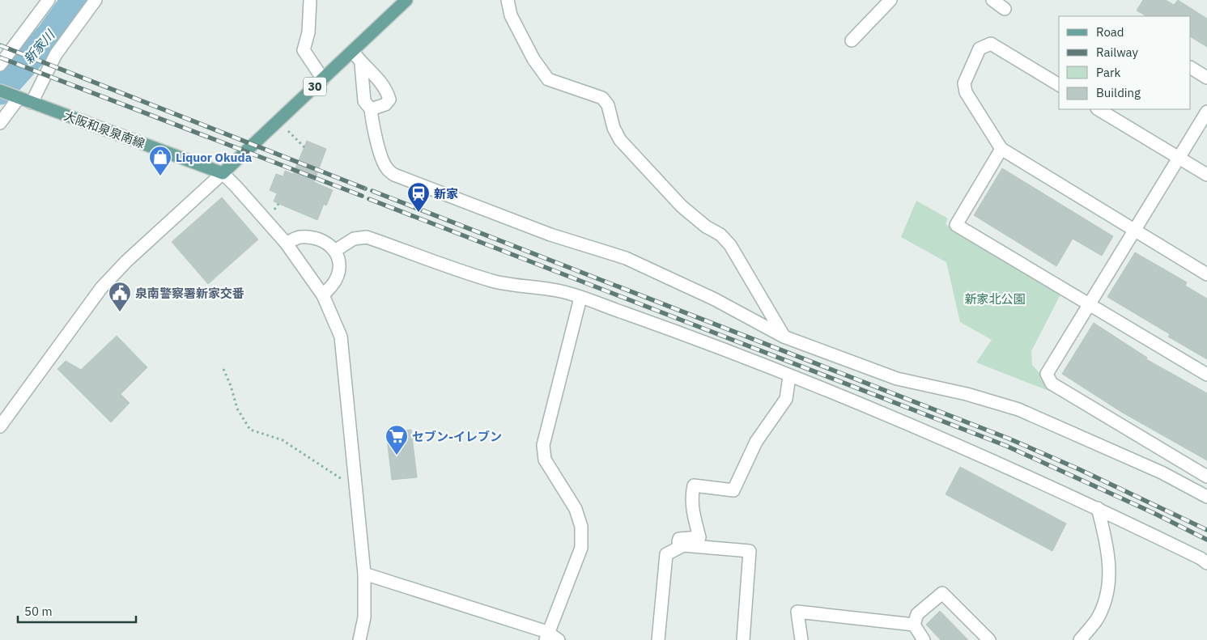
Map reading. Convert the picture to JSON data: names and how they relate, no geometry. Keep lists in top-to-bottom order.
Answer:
{
  "streets": {
    "main road": ["30", "大阪和泉泉南線"]
  },
  "crossings": [
    ["30", "大阪和泉泉南線"]
  ],
  "water": ["新家川"],
  "parks": ["新家北公園"],
  "places": {
    "shop": ["Liquor Okuda"],
    "station": ["新家"],
    "public building": ["泉南警察署新家交番"],
    "supermarket": ["セブン-イレブン"]
  },
  "legend": [
    "Road",
    "Railway",
    "Park",
    "Building"
  ],
  "scale_bar": "50 m"
}
